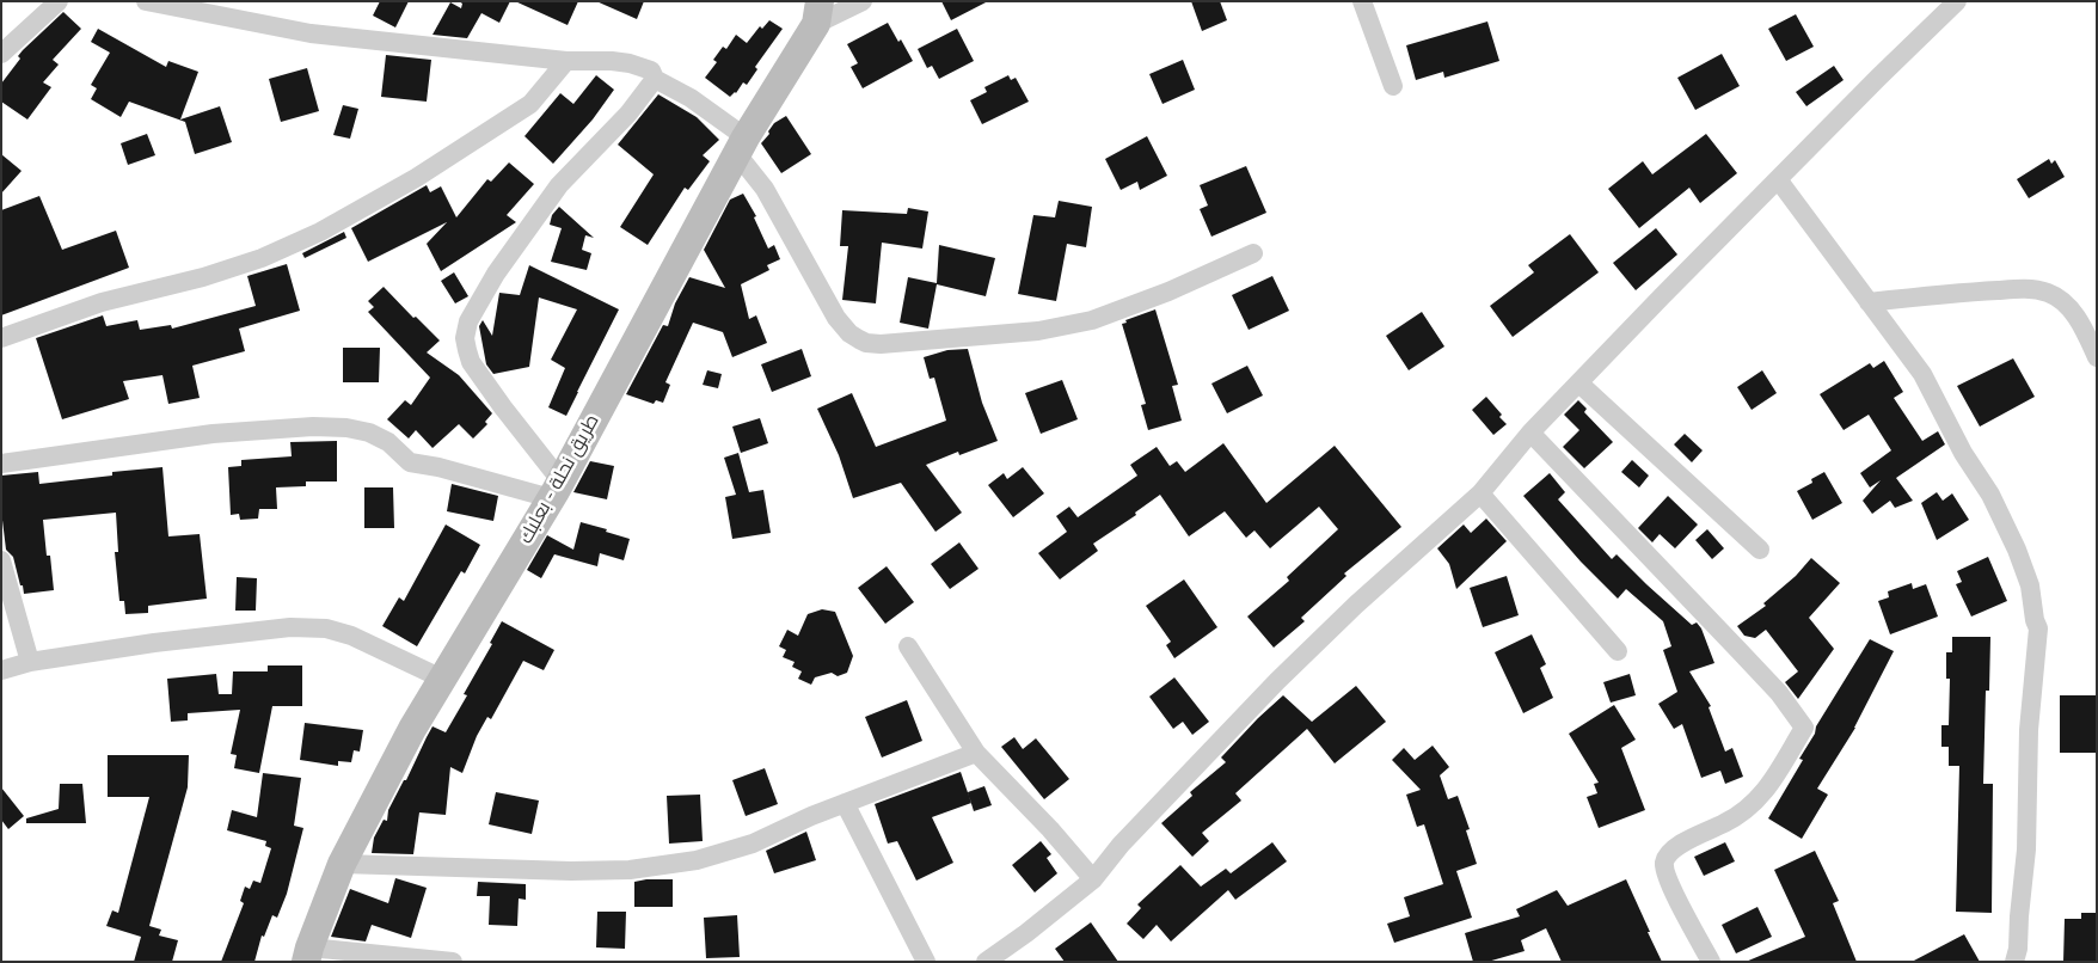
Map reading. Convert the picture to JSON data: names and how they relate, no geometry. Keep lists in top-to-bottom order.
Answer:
{
  "streets": {
    "street": ["طريق نحلة - بعلبك"]
  }
}
